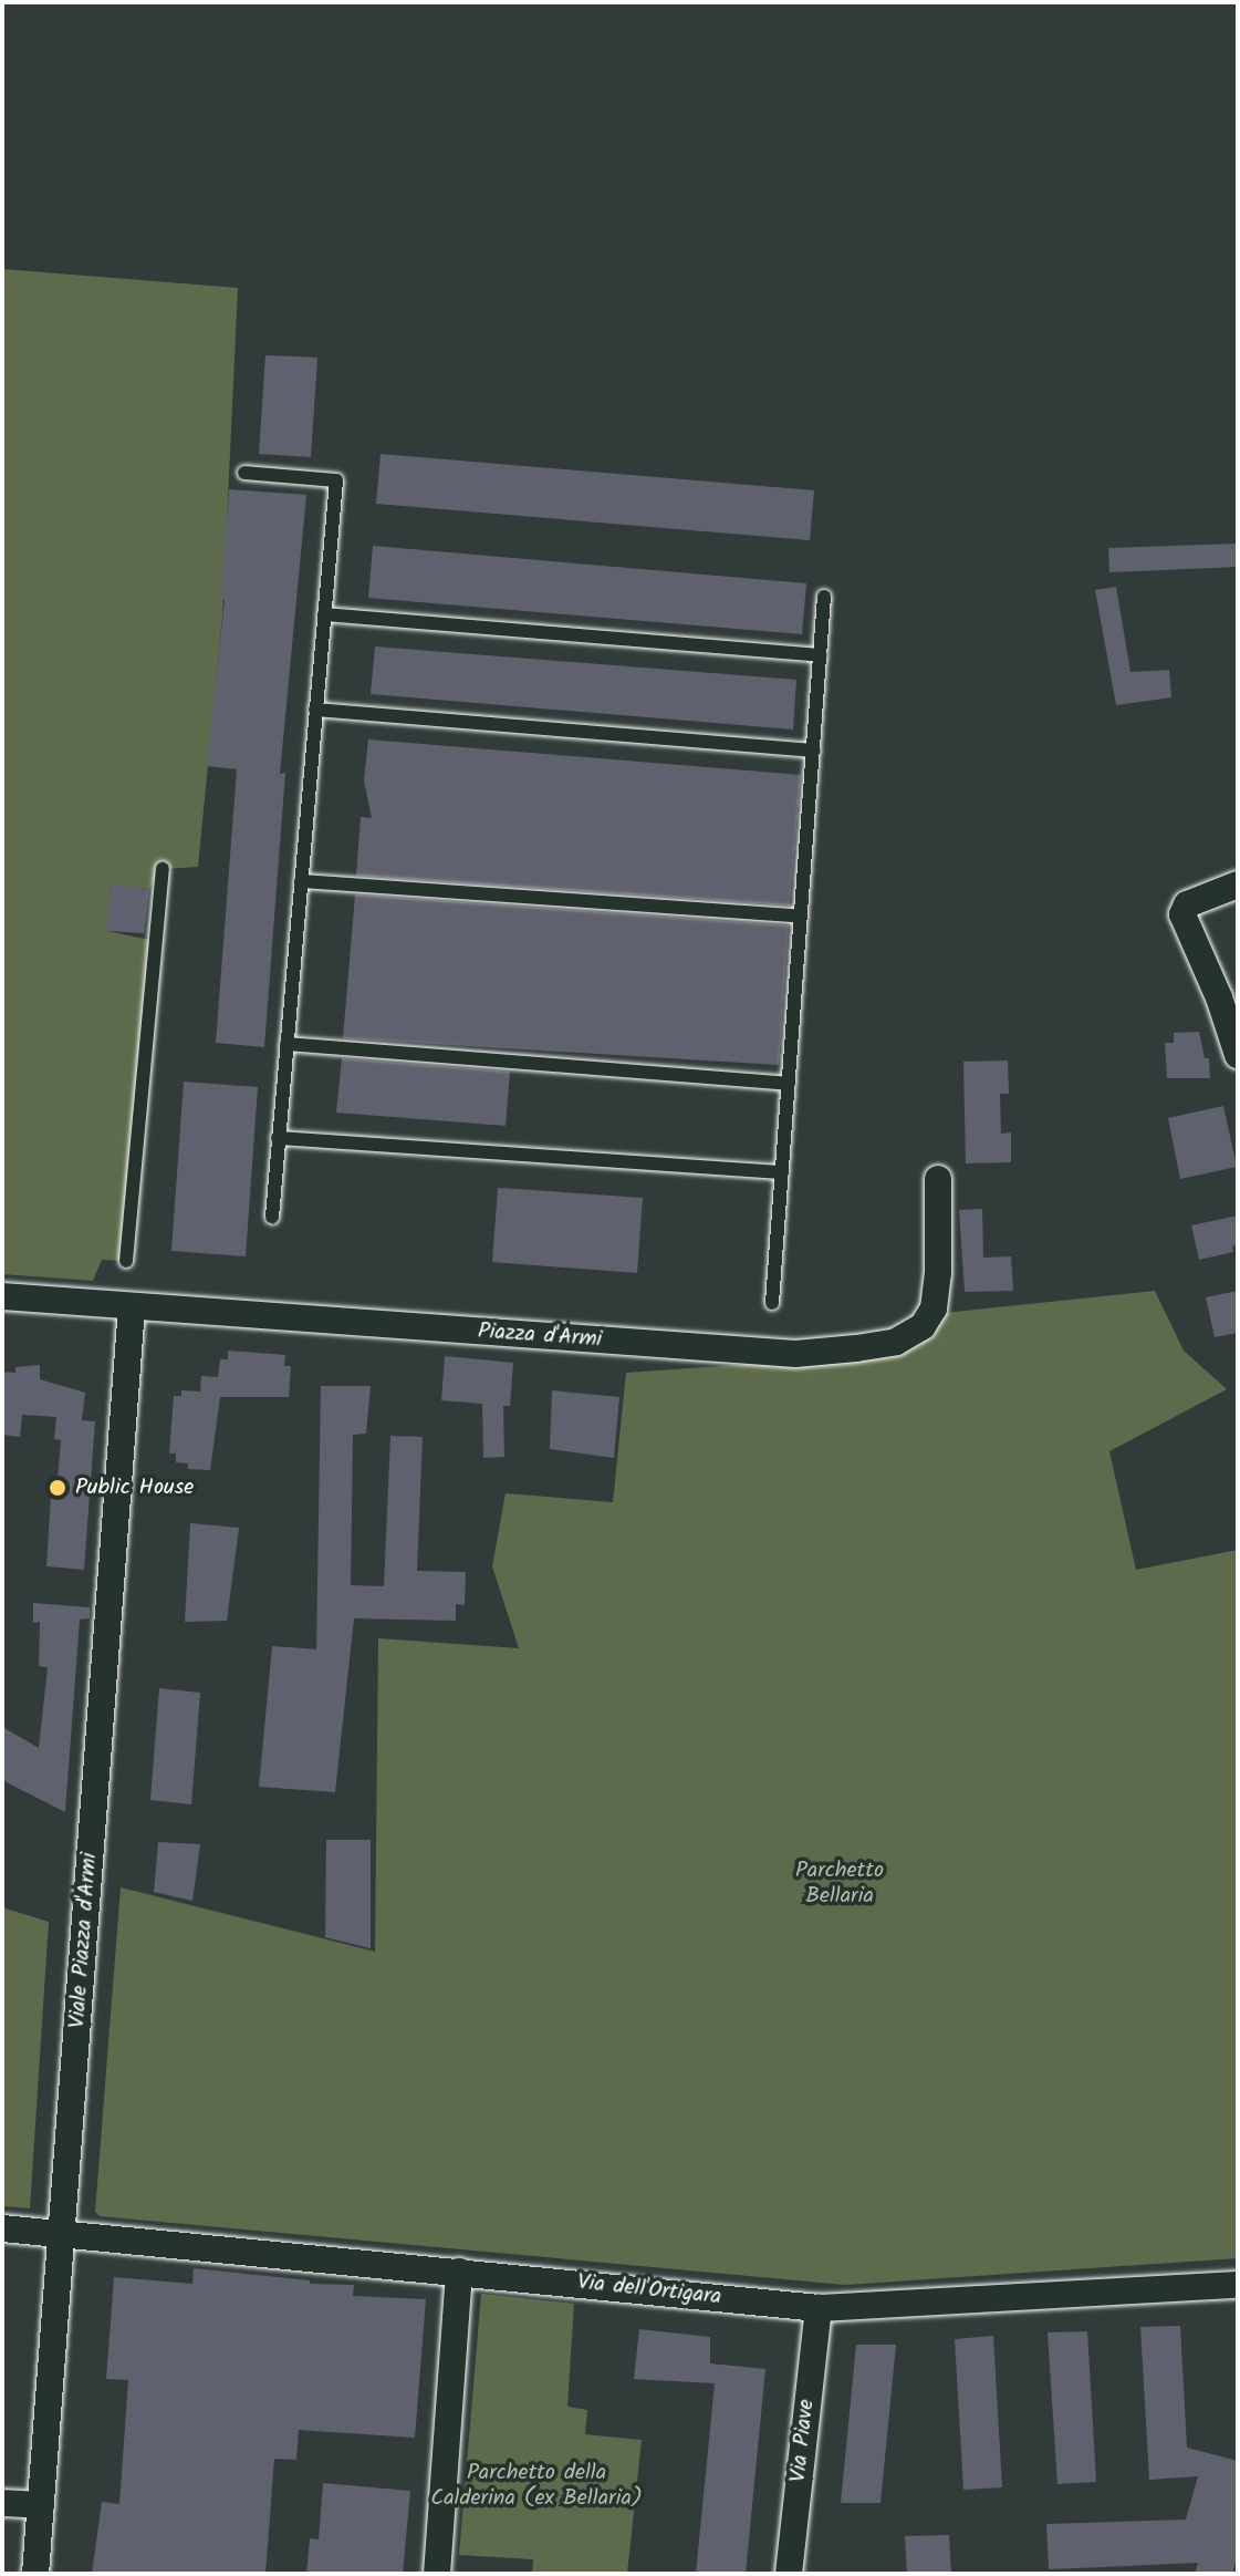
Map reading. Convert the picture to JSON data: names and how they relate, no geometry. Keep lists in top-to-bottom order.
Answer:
{
  "streets": {
    "street": [
      "Piazza d'Armi",
      "Viale Piazza d'Armi",
      "Via dell'Ortigara",
      "Via Piave"
    ]
  },
  "crossings": [
    ["Piazza d'Armi", "Viale Piazza d'Armi"],
    ["Viale Piazza d'Armi", "Via dell'Ortigara"],
    ["Via dell'Ortigara", "Via Piave"]
  ],
  "parks": ["Parchetto Bellaria", "Parchetto della Calderina (ex Bellaria)"],
  "places": ["Public House"]
}
